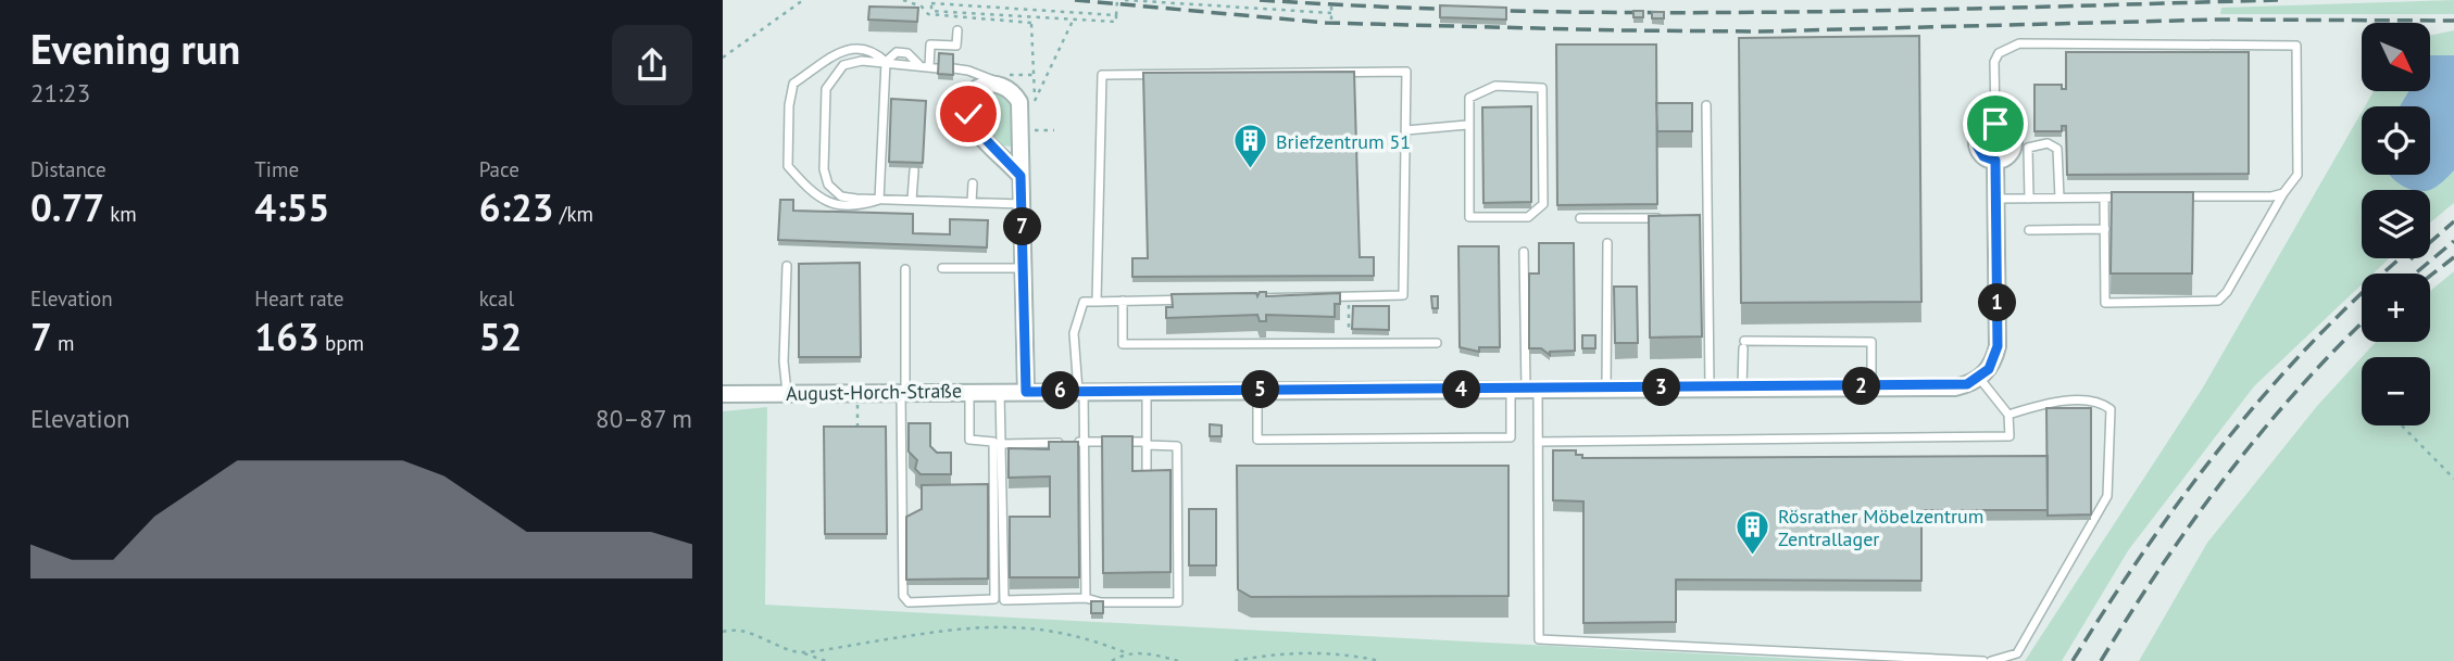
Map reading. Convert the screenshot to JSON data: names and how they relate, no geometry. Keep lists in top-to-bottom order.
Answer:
{
  "streets": {
    "street": ["August-Horch-Straße"]
  },
  "places": {
    "building": ["Briefzentrum 51", "Rösrather Möbelzentrum Zentrallager"]
  },
  "north": "bottom right",
  "page": {
    "heading": ["Evening run", "21:23"],
    "map_buttons": ["+", "−"],
    "stats": [
      ["Distance", "0.77 km"],
      ["Time", "4:55"],
      ["Pace", "6:23 /km"],
      ["Elevation", "7 m"],
      ["Heart rate", "163 bpm"],
      ["kcal", "52"]
    ],
    "pins": [
      "7",
      "1",
      "2",
      "3",
      "4",
      "5",
      "6"
    ],
    "chart": ["Elevation", "80–87 m"]
  }
}
